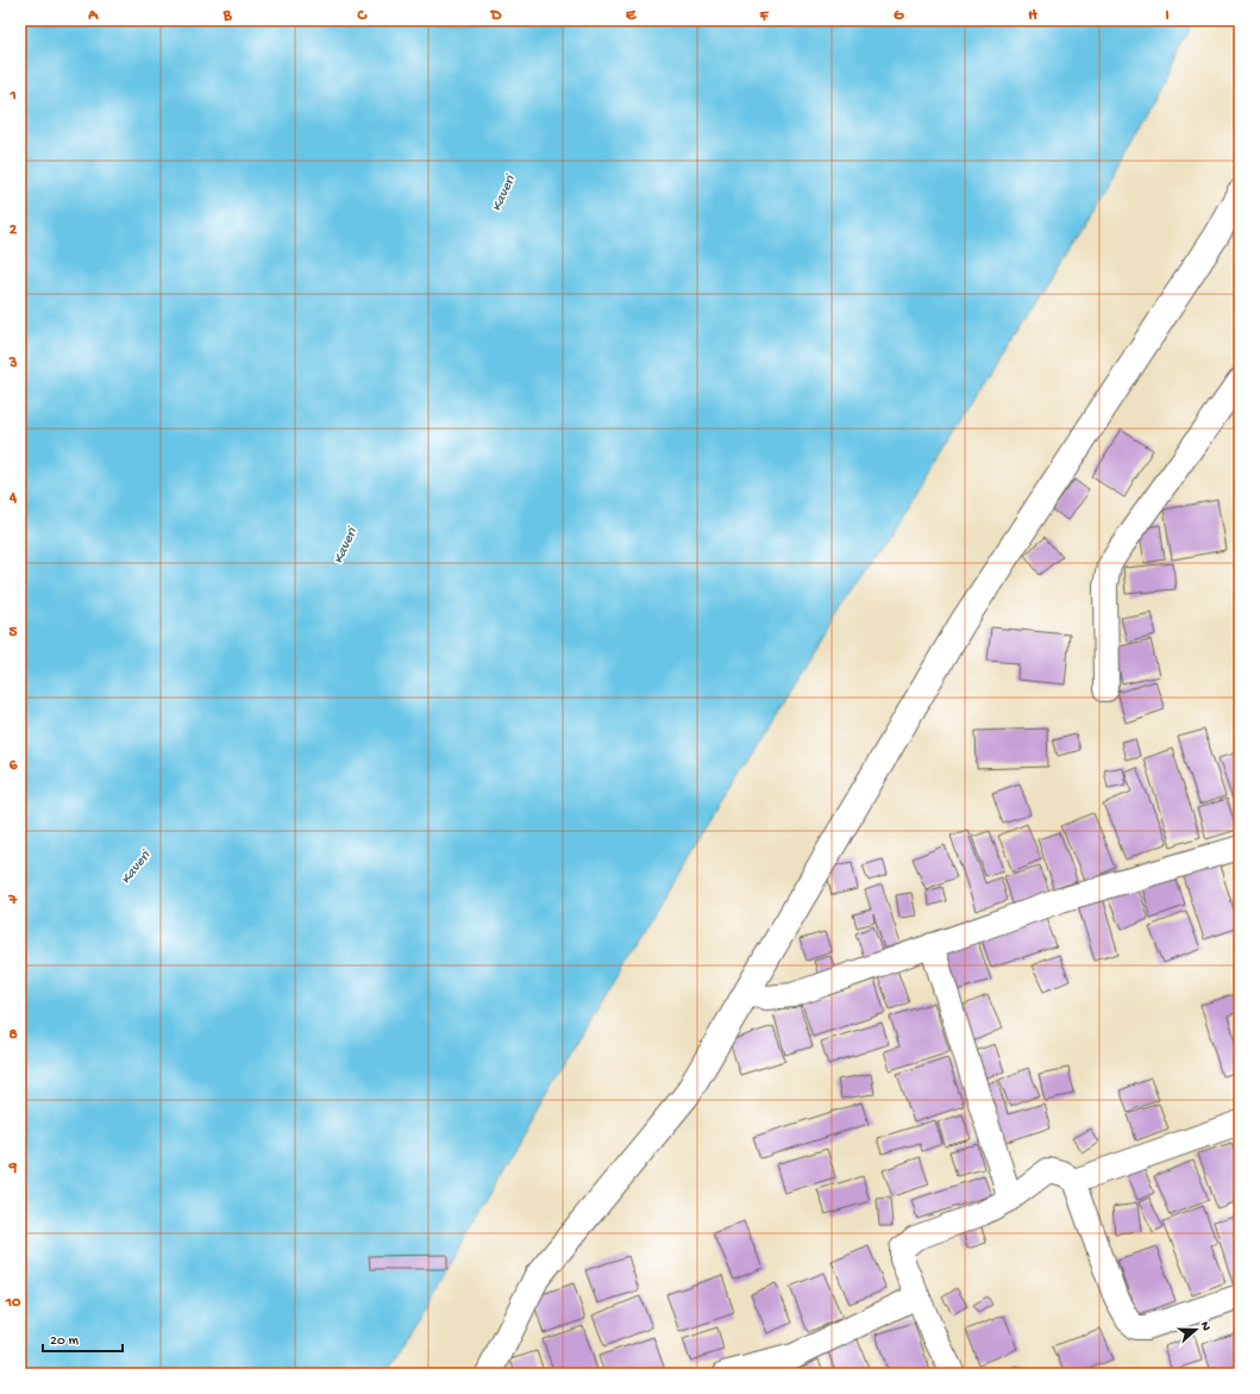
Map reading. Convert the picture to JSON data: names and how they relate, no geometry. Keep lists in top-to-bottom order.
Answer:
{
  "water": ["Kaveri"],
  "scale_bar": "20 m",
  "north": "right",
  "grid": {
    "columns": [
      "A",
      "B",
      "C",
      "D",
      "E",
      "F",
      "G",
      "H",
      "I"
    ],
    "rows": [
      "1",
      "2",
      "3",
      "4",
      "5",
      "6",
      "7",
      "8",
      "9",
      "10"
    ]
  }
}
